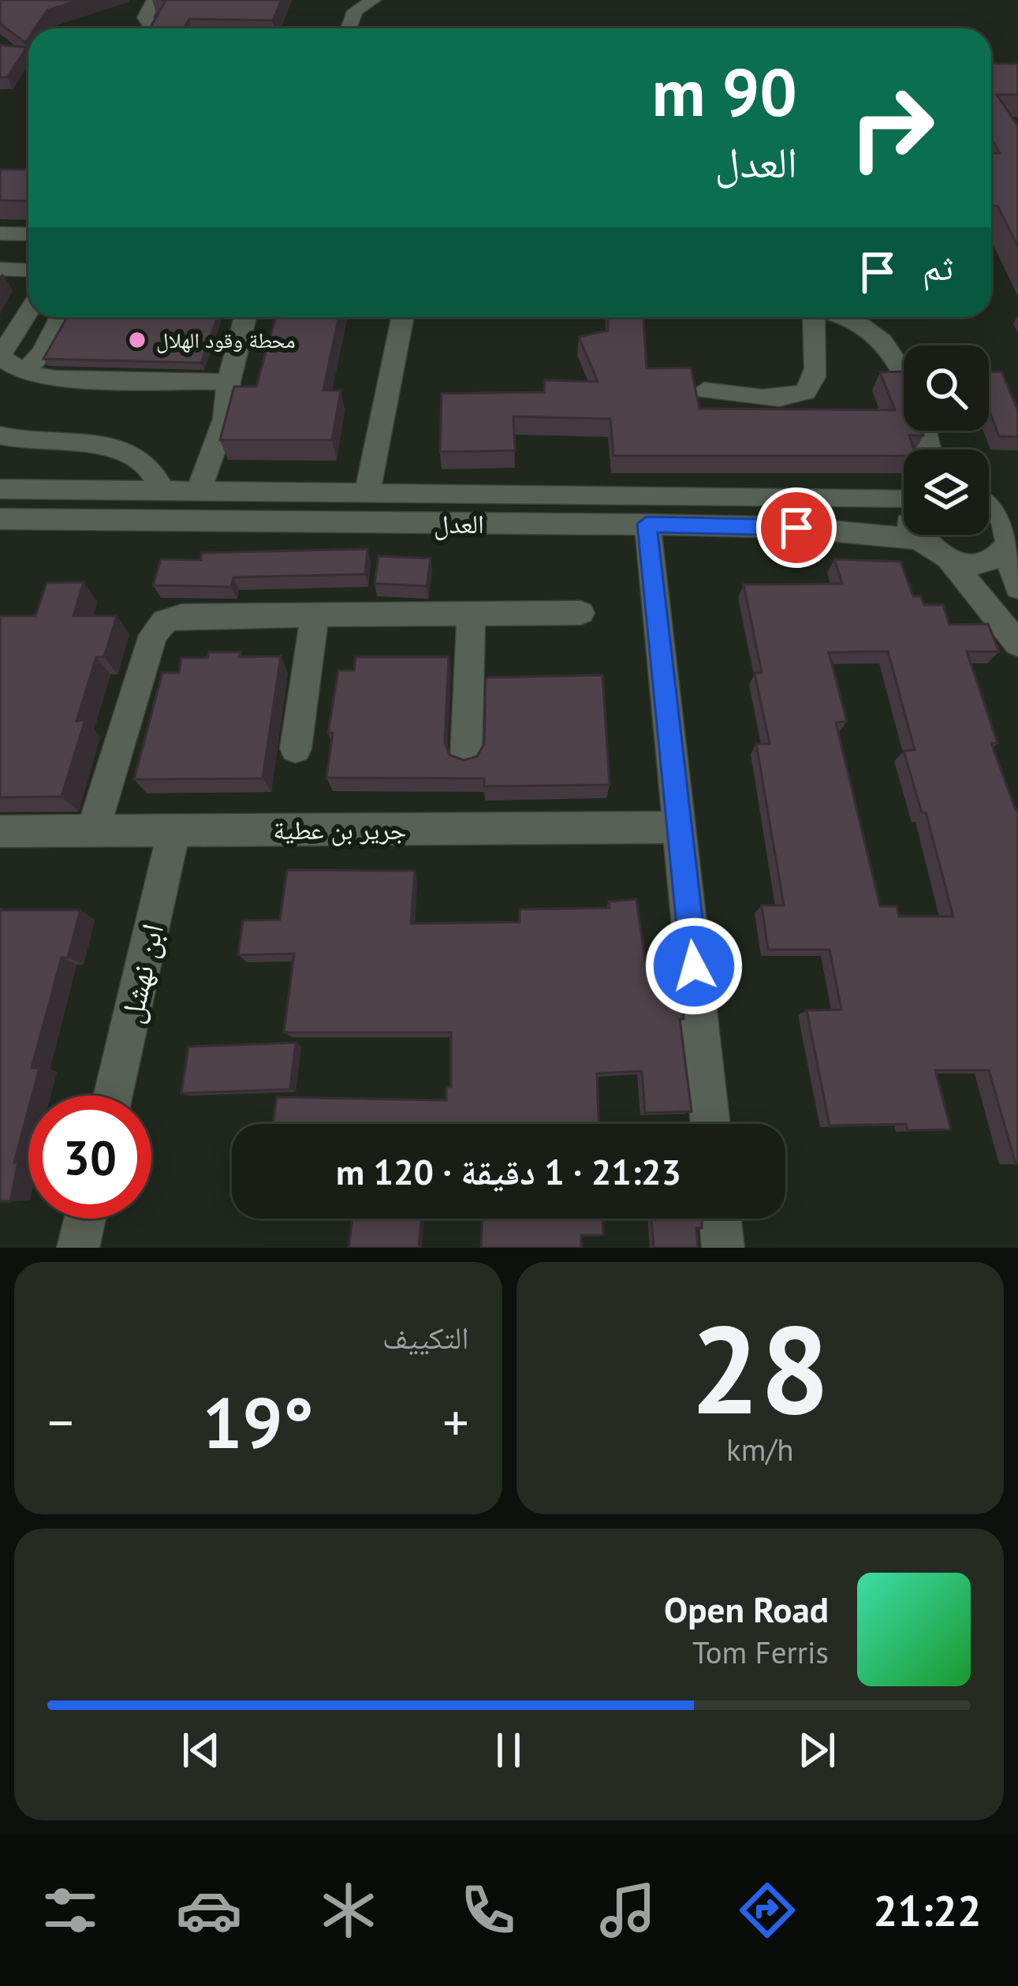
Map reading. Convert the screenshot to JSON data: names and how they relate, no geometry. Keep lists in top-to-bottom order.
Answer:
{
  "streets": {
    "street": ["العدل", "جرير بن عطية", "ابن نهشل"]
  },
  "crossings": [
    ["جرير بن عطية", "ابن نهشل"]
  ],
  "places": ["محطة وقود الهلال"],
  "page": {
    "turn": ["90 m", "العدل"],
    "then": "ثم",
    "limit": "30",
    "trip": "21:23 · 1 دقيقة · 120 m",
    "tile": [
      ["28", "km/h"],
      "التكييف"
    ],
    "heat": ["−", "19°", "+"],
    "song": ["Open Road", "Tom Ferris"],
    "tabs": "21:22"
  }
}
